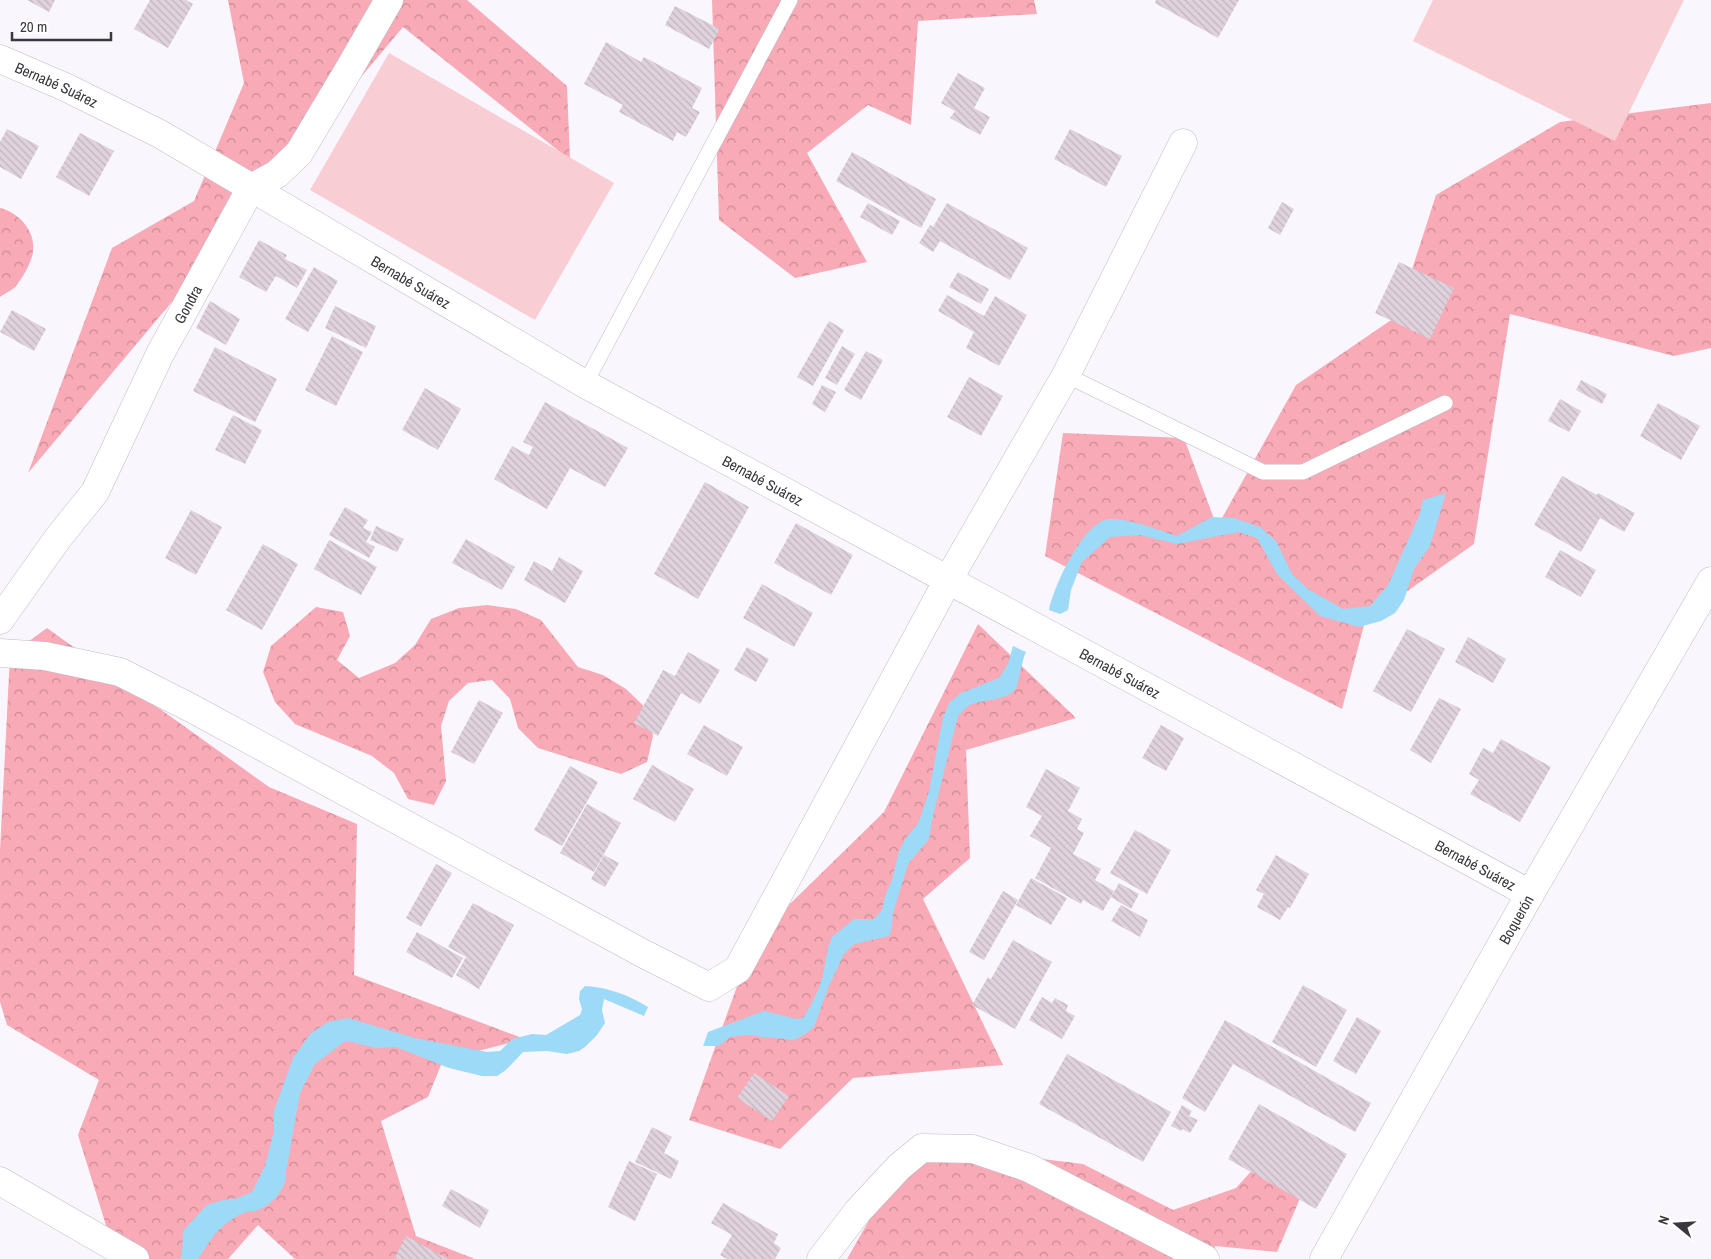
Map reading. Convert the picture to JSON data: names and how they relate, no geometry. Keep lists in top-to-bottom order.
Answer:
{
  "streets": {
    "street": ["Bernabé Suárez", "Gondra", "Boquerón"]
  },
  "crossings": [
    ["Bernabé Suárez", "Gondra"],
    ["Bernabé Suárez", "Boquerón"]
  ],
  "scale_bar": "20 m",
  "north": "left"
}
